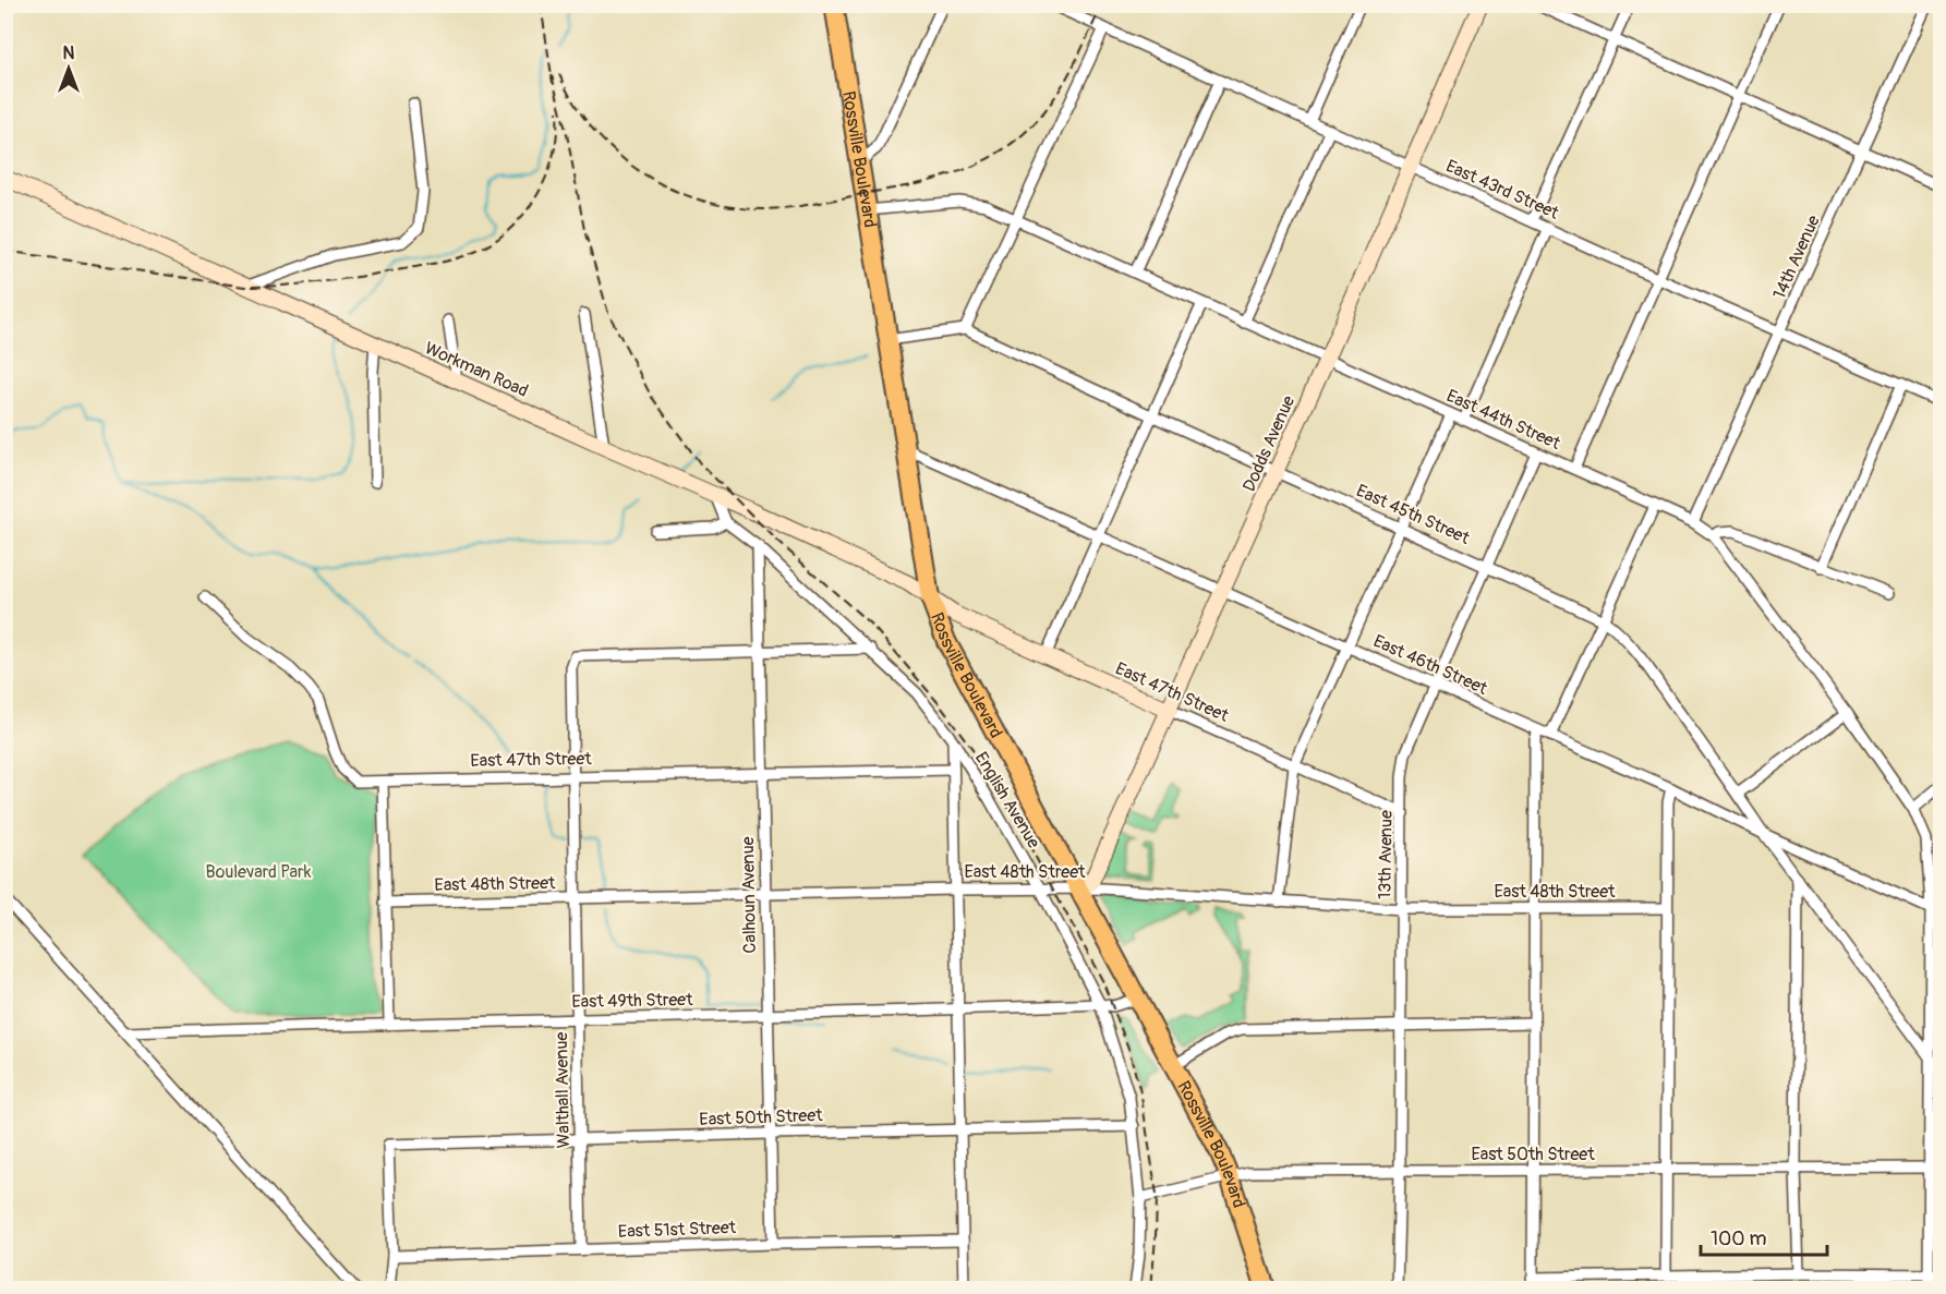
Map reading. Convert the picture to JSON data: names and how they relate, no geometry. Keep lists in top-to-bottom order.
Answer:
{
  "streets": {
    "highway": ["Rossville Boulevard"],
    "street": [
      "East 43rd Street",
      "14th Avenue",
      "Workman Road",
      "East 44th Street",
      "Dodds Avenue",
      "East 45th Street",
      "East 46th Street",
      "East 47th Street",
      "English Avenue",
      "13th Avenue",
      "East 48th Street",
      "Calhoun Avenue",
      "East 49th Street",
      "Walthall Avenue",
      "East 50th Street",
      "East 51st Street"
    ]
  },
  "crossings": [
    ["Rossville Boulevard", "Workman Road"],
    ["Rossville Boulevard", "East 44th Street"],
    ["Rossville Boulevard", "Dodds Avenue"],
    ["Rossville Boulevard", "East 46th Street"],
    ["Rossville Boulevard", "East 47th Street"],
    ["Rossville Boulevard", "East 48th Street"],
    ["Rossville Boulevard", "East 49th Street"],
    ["Rossville Boulevard", "East 50th Street"],
    ["East 43rd Street", "14th Avenue"],
    ["East 43rd Street", "Dodds Avenue"],
    ["14th Avenue", "East 44th Street"],
    ["Workman Road", "East 47th Street"],
    ["East 44th Street", "Dodds Avenue"],
    ["East 44th Street", "East 45th Street"],
    ["East 44th Street", "East 46th Street"],
    ["East 44th Street", "13th Avenue"],
    ["East 44th Street", "East 50th Street"],
    ["Dodds Avenue", "East 45th Street"],
    ["Dodds Avenue", "East 46th Street"],
    ["Dodds Avenue", "East 47th Street"],
    ["Dodds Avenue", "East 48th Street"],
    ["East 45th Street", "East 46th Street"],
    ["East 45th Street", "13th Avenue"],
    ["East 46th Street", "13th Avenue"],
    ["East 47th Street", "13th Avenue"],
    ["East 47th Street", "Calhoun Avenue"],
    ["East 47th Street", "Walthall Avenue"],
    ["English Avenue", "East 48th Street"],
    ["English Avenue", "Calhoun Avenue"],
    ["English Avenue", "East 49th Street"],
    ["English Avenue", "East 50th Street"],
    ["13th Avenue", "East 48th Street"],
    ["13th Avenue", "East 50th Street"],
    ["East 48th Street", "Calhoun Avenue"],
    ["East 48th Street", "Walthall Avenue"],
    ["Calhoun Avenue", "East 49th Street"],
    ["Calhoun Avenue", "Walthall Avenue"],
    ["Calhoun Avenue", "East 50th Street"],
    ["Calhoun Avenue", "East 51st Street"],
    ["East 49th Street", "Walthall Avenue"],
    ["Walthall Avenue", "East 50th Street"],
    ["Walthall Avenue", "East 51st Street"],
    ["East 50th Street", "East 51st Street"]
  ],
  "parks": ["Boulevard Park"],
  "scale_bar": "100 m",
  "north": "top"
}
